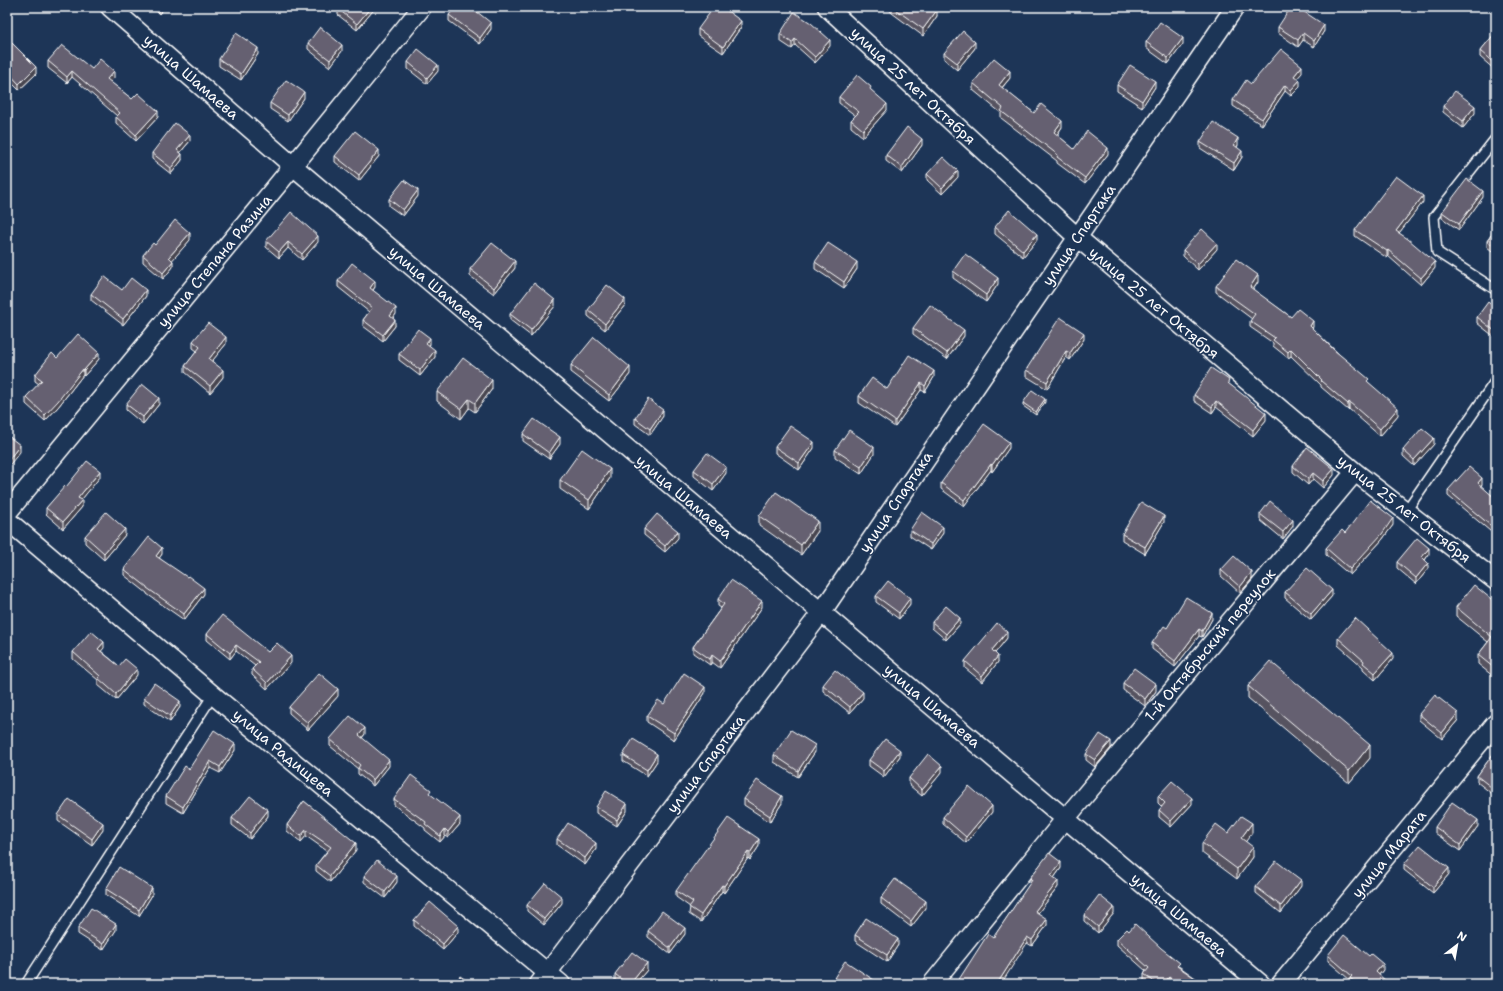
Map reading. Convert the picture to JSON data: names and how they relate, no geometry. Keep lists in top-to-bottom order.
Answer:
{
  "streets": {
    "street": [
      "улица Шамаева",
      "улица 25 лет Октября",
      "улица Спартака",
      "улица Степана Разина",
      "1-й Октябрьский переулок",
      "улица Радищева",
      "улица Марата"
    ]
  },
  "crossings": [
    ["улица Шамаева", "улица Спартака"],
    ["улица Шамаева", "улица Степана Разина"],
    ["улица Шамаева", "1-й Октябрьский переулок"],
    ["улица 25 лет Октября", "улица Спартака"],
    ["улица 25 лет Октября", "1-й Октябрьский переулок"],
    ["улица Спартака", "улица Радищева"]
  ],
  "north": "top right"
}
